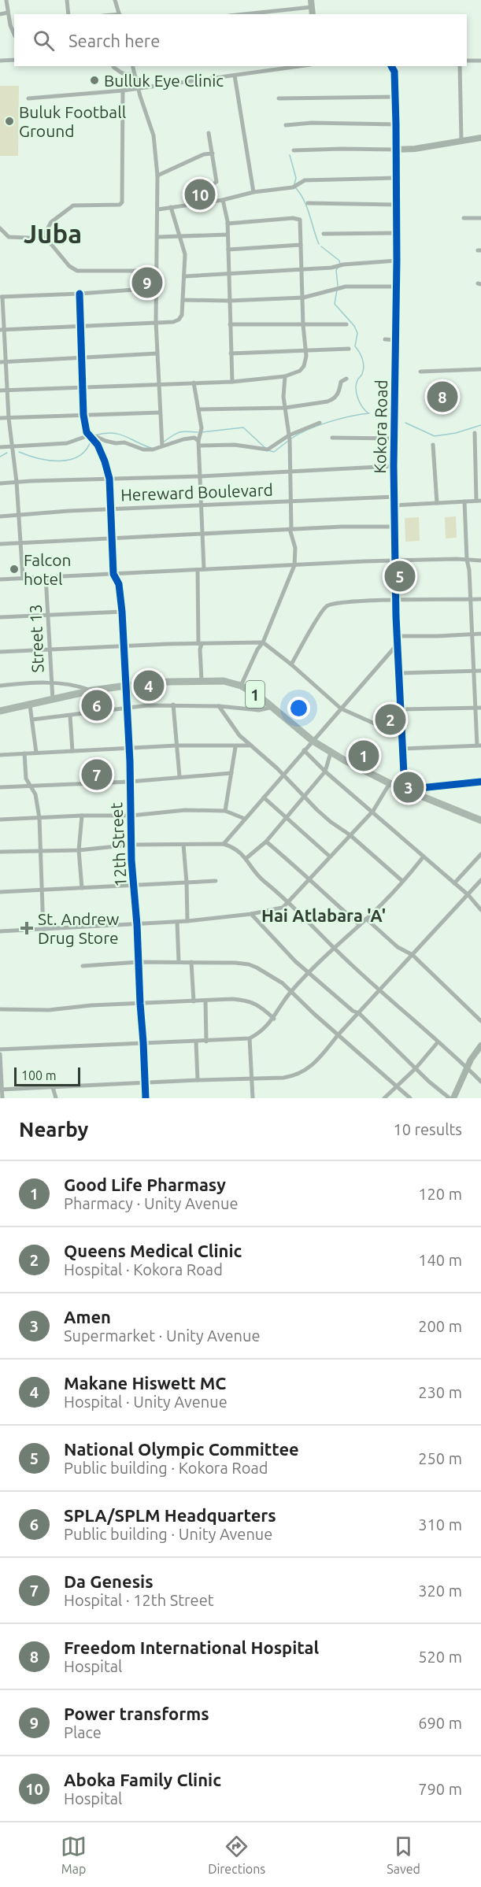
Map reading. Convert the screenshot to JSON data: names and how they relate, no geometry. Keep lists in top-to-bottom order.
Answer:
{
  "streets": {
    "main road": ["1"],
    "street": [
      "Kokora Road",
      "Hereward Boulevard",
      "Street 13",
      "12th Street"
    ]
  },
  "crossings": [
    ["Kokora Road", "Hereward Boulevard"],
    ["Kokora Road", "1"],
    ["Hereward Boulevard", "12th Street"],
    ["Street 13", "1"],
    ["1", "12th Street"]
  ],
  "districts": ["Juba", "Hai Atlabara 'A'"],
  "places": {
    "other": ["Bulluk Eye Clinic", "Buluk Football Ground", "Falcon hotel"],
    "health": ["St. Andrew Drug Store"]
  },
  "scale_bar": "100 m",
  "page": {
    "search": "Search here",
    "pins": [
      "10",
      "9",
      "8",
      "5",
      "4",
      "6",
      "2",
      "1",
      "7",
      "3"
    ],
    "scale": "100 m",
    "heading": ["Nearby", "10 results"],
    "list": [
      {
        "mark": "1",
        "name": "Good Life Pharmasy",
        "note": "Pharmacy · Unity Avenue",
        "value": "120 m"
      },
      {
        "mark": "2",
        "name": "Queens Medical Clinic",
        "note": "Hospital · Kokora Road",
        "value": "140 m"
      },
      {
        "mark": "3",
        "name": "Amen",
        "note": "Supermarket · Unity Avenue",
        "value": "200 m"
      },
      {
        "mark": "4",
        "name": "Makane Hiswett MC",
        "note": "Hospital · Unity Avenue",
        "value": "230 m"
      },
      {
        "mark": "5",
        "name": "National Olympic Committee",
        "note": "Public building · Kokora Road",
        "value": "250 m"
      },
      {
        "mark": "6",
        "name": "SPLA/SPLM Headquarters",
        "note": "Public building · Unity Avenue",
        "value": "310 m"
      },
      {
        "mark": "7",
        "name": "Da Genesis",
        "note": "Hospital · 12th Street",
        "value": "320 m"
      },
      {
        "mark": "8",
        "name": "Freedom International Hospital",
        "note": "Hospital",
        "value": "520 m"
      },
      {
        "mark": "9",
        "name": "Power transforms",
        "note": "Place",
        "value": "690 m"
      },
      {
        "mark": "10",
        "name": "Aboka Family Clinic",
        "note": "Hospital",
        "value": "790 m"
      }
    ],
    "nav": ["Map", "Directions", "Saved"]
  }
}
